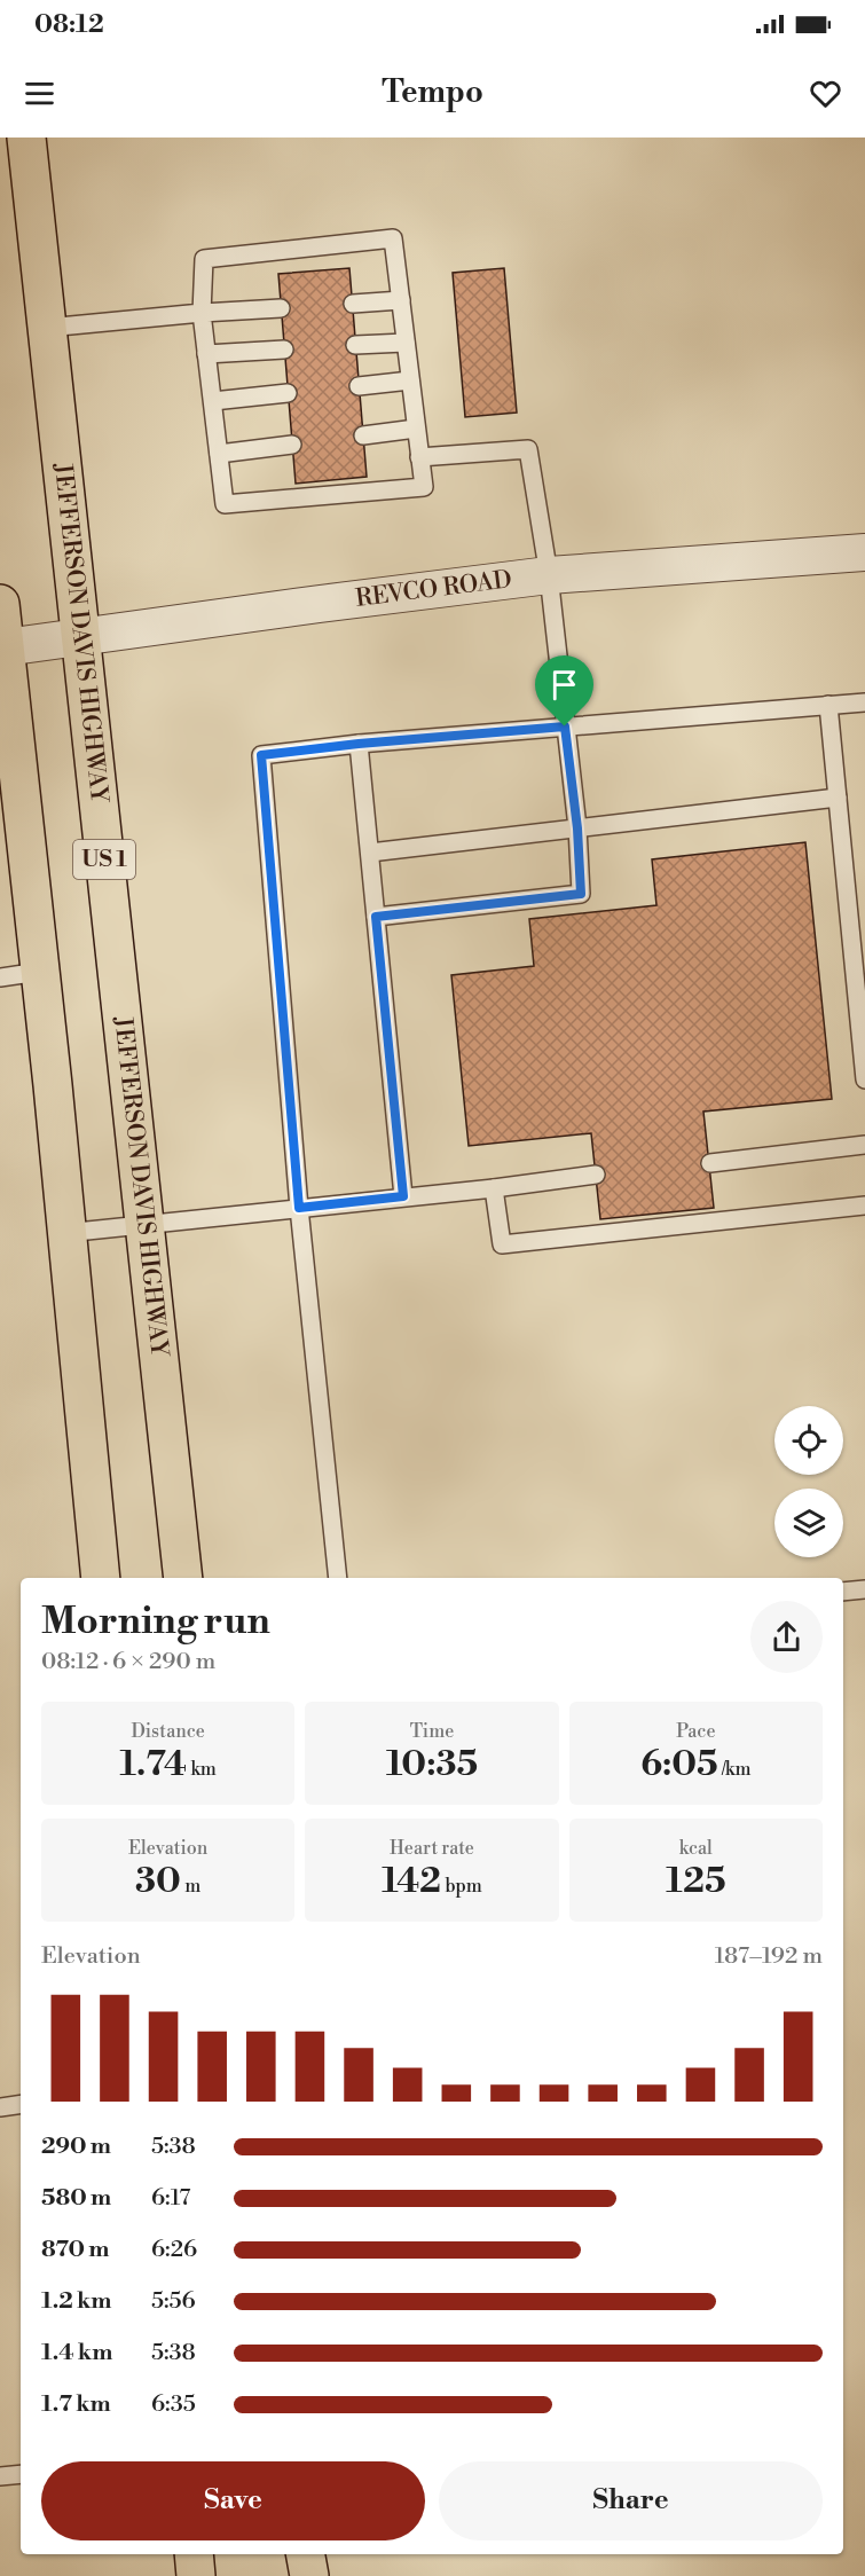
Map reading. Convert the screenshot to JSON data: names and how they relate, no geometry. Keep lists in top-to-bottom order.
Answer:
{
  "streets": {
    "highway": ["JEFFERSON DAVIS HIGHWAY", "US 1"],
    "street": ["REVCO ROAD"]
  },
  "crossings": [
    ["REVCO ROAD", "JEFFERSON DAVIS HIGHWAY"]
  ],
  "page": {
    "status": "08:12",
    "header": "Tempo",
    "heading": ["Morning run", "08:12 · 6 × 290 m"],
    "stats": [
      ["Distance", "1.74 km"],
      ["Time", "10:35"],
      ["Pace", "6:05 /km"],
      ["Elevation", "30 m"],
      ["Heart rate", "142 bpm"],
      ["kcal", "125"]
    ],
    "chart": ["Elevation", "187–192 m"],
    "list": [
      {
        "name": "290 m",
        "note": "5:38"
      },
      {
        "name": "580 m",
        "note": "6:17"
      },
      {
        "name": "870 m",
        "note": "6:26"
      },
      {
        "name": "1.2 km",
        "note": "5:56"
      },
      {
        "name": "1.4 km",
        "note": "5:38"
      },
      {
        "name": "1.7 km",
        "note": "6:35"
      }
    ],
    "buttons": ["Save", "Share"]
  }
}
